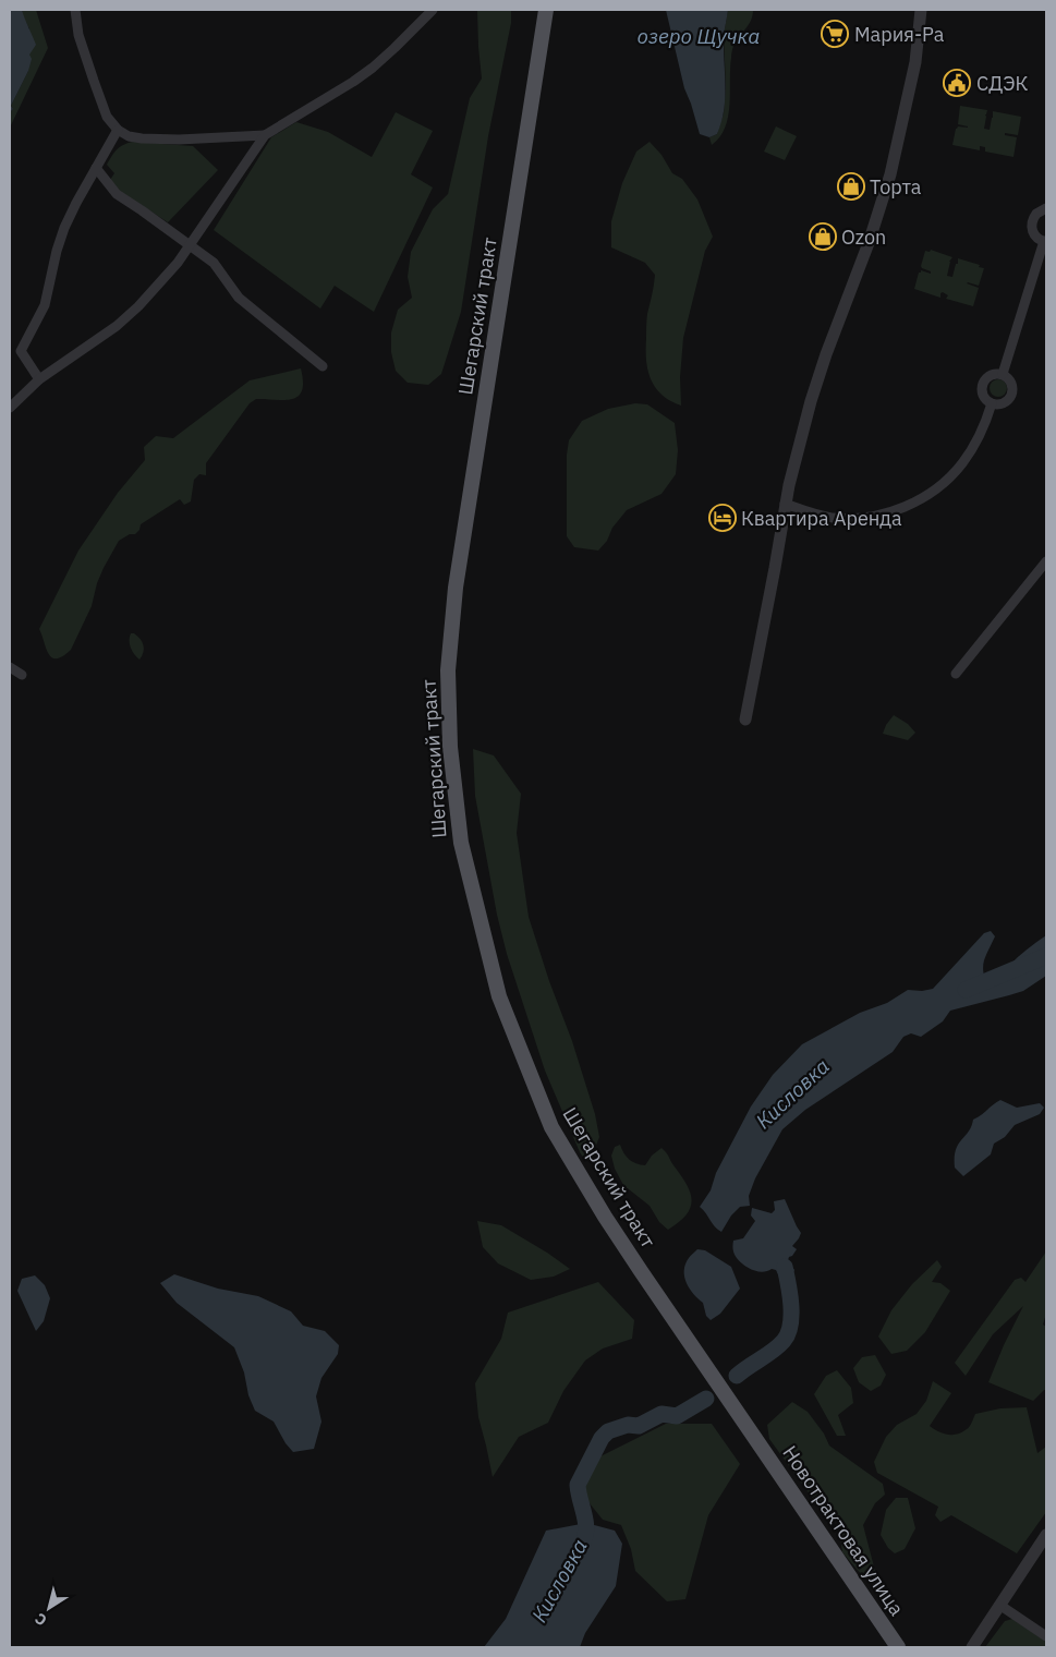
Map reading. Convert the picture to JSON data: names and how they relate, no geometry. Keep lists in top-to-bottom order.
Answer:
{
  "streets": {
    "main road": ["Шегарский тракт", "Новотрактовая улица"]
  },
  "crossings": [
    ["Шегарский тракт", "Новотрактовая улица"]
  ],
  "water": ["озеро Щучка", "Кисловка"],
  "places": {
    "supermarket": ["Мария-Ра"],
    "public building": ["СДЭК"],
    "shop": ["Торта", "Ozon"],
    "hotel": ["Квартира Аренда"]
  },
  "north": "bottom left"
}
